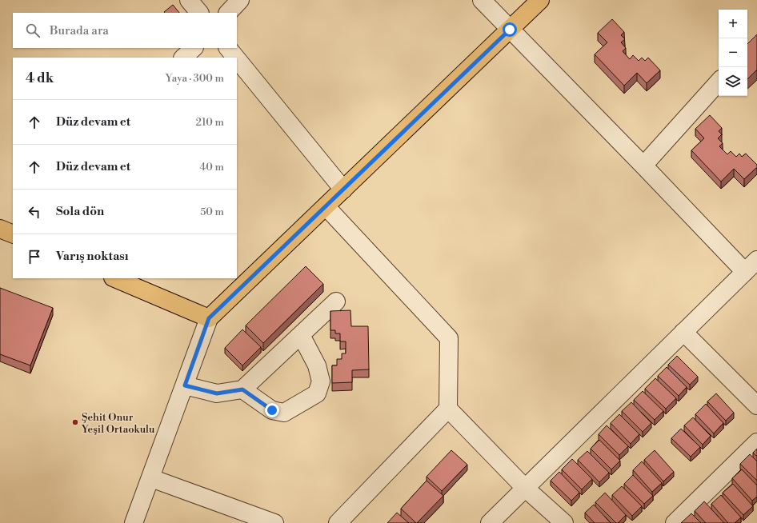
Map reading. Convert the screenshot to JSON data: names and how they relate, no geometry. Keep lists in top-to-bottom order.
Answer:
{
  "places": ["Şehit Onur Yeşil Ortaokulu"],
  "page": {
    "map_buttons": ["+", "−"],
    "search": "Burada ara",
    "heading": ["4 dk", "Yaya · 300 m"],
    "list": [
      ["Düz devam et", "210 m"],
      ["Düz devam et", "40 m"],
      ["Sola dön", "50 m"],
      "Varış noktası"
    ]
  }
}
